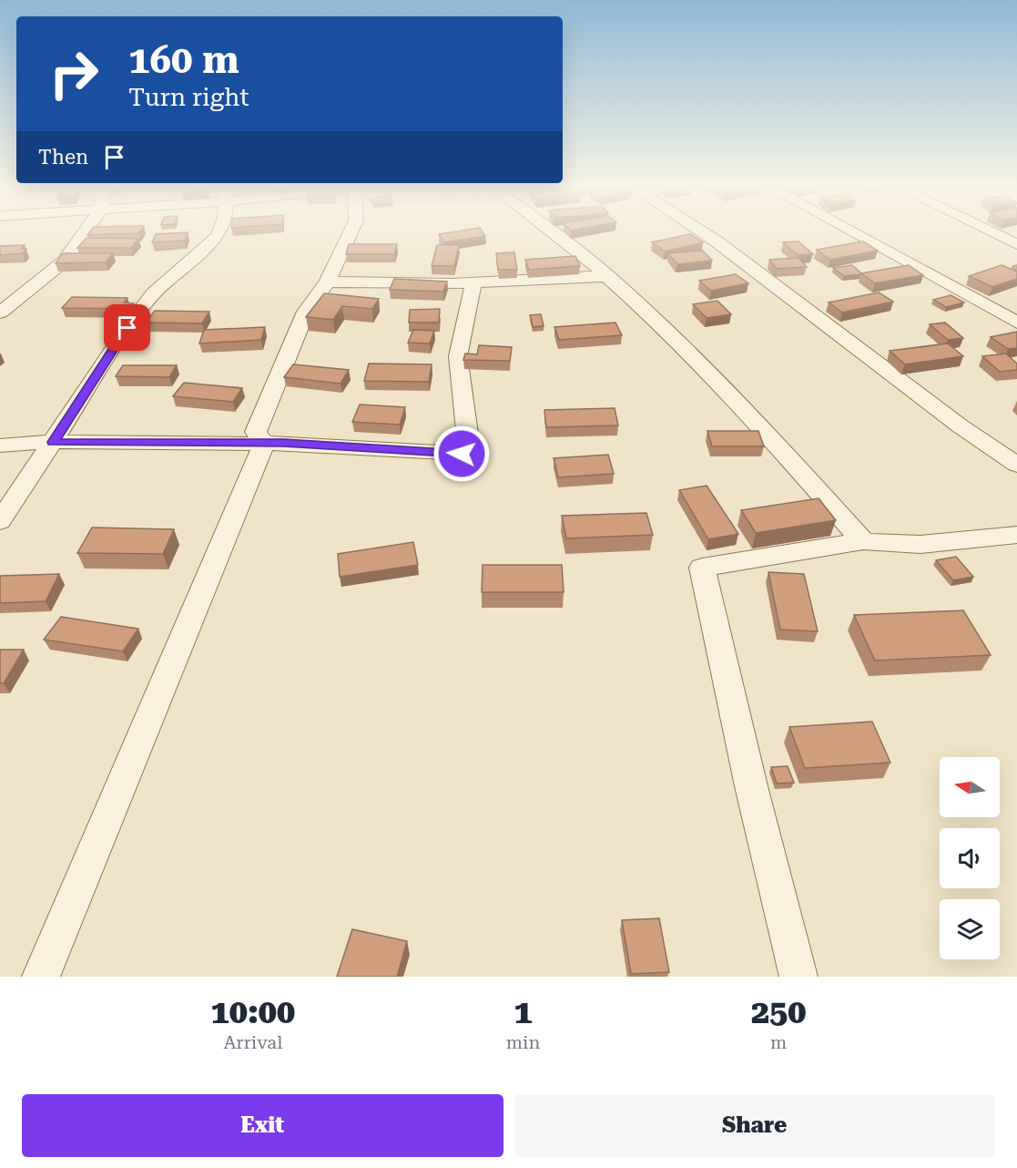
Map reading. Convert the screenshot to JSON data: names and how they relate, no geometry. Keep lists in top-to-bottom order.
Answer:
{
  "north": "left",
  "page": {
    "turn": ["160 m", "Turn right"],
    "then": "Then",
    "eta": [
      "10:00",
      "Arrival",
      "1",
      "min",
      "250",
      "m"
    ],
    "buttons": ["Exit", "Share"]
  }
}
